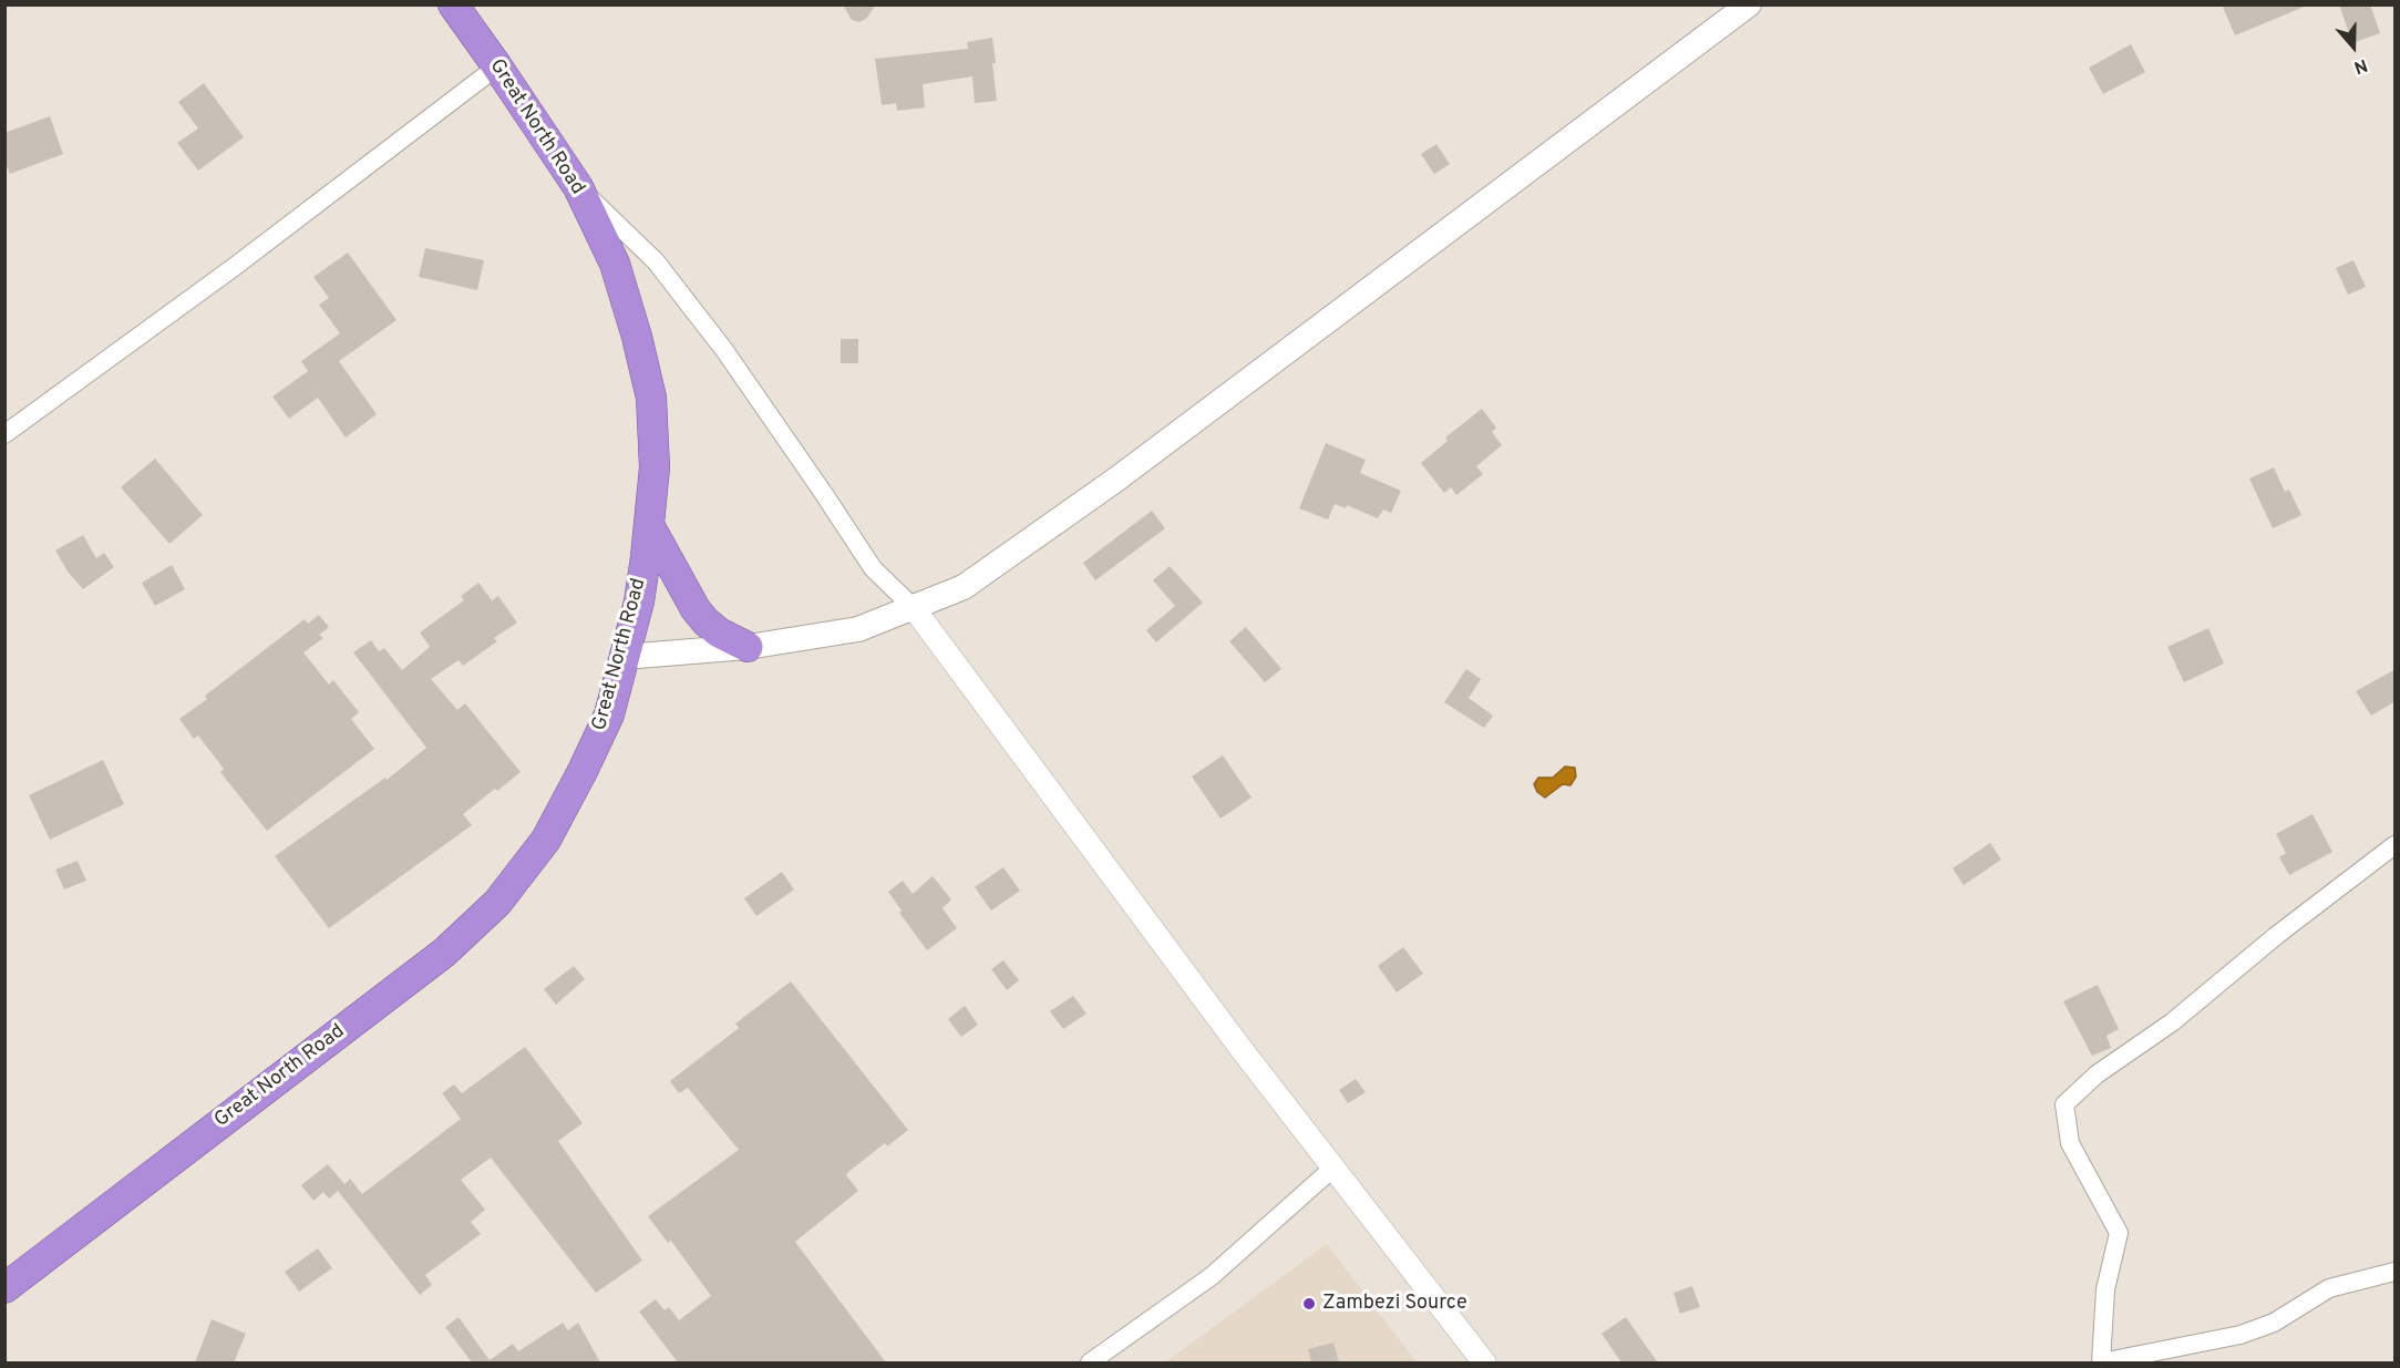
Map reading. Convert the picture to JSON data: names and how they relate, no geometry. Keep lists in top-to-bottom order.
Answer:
{
  "streets": {
    "highway": ["Great North Road"]
  },
  "places": ["Zambezi Source"],
  "north": "bottom"
}
